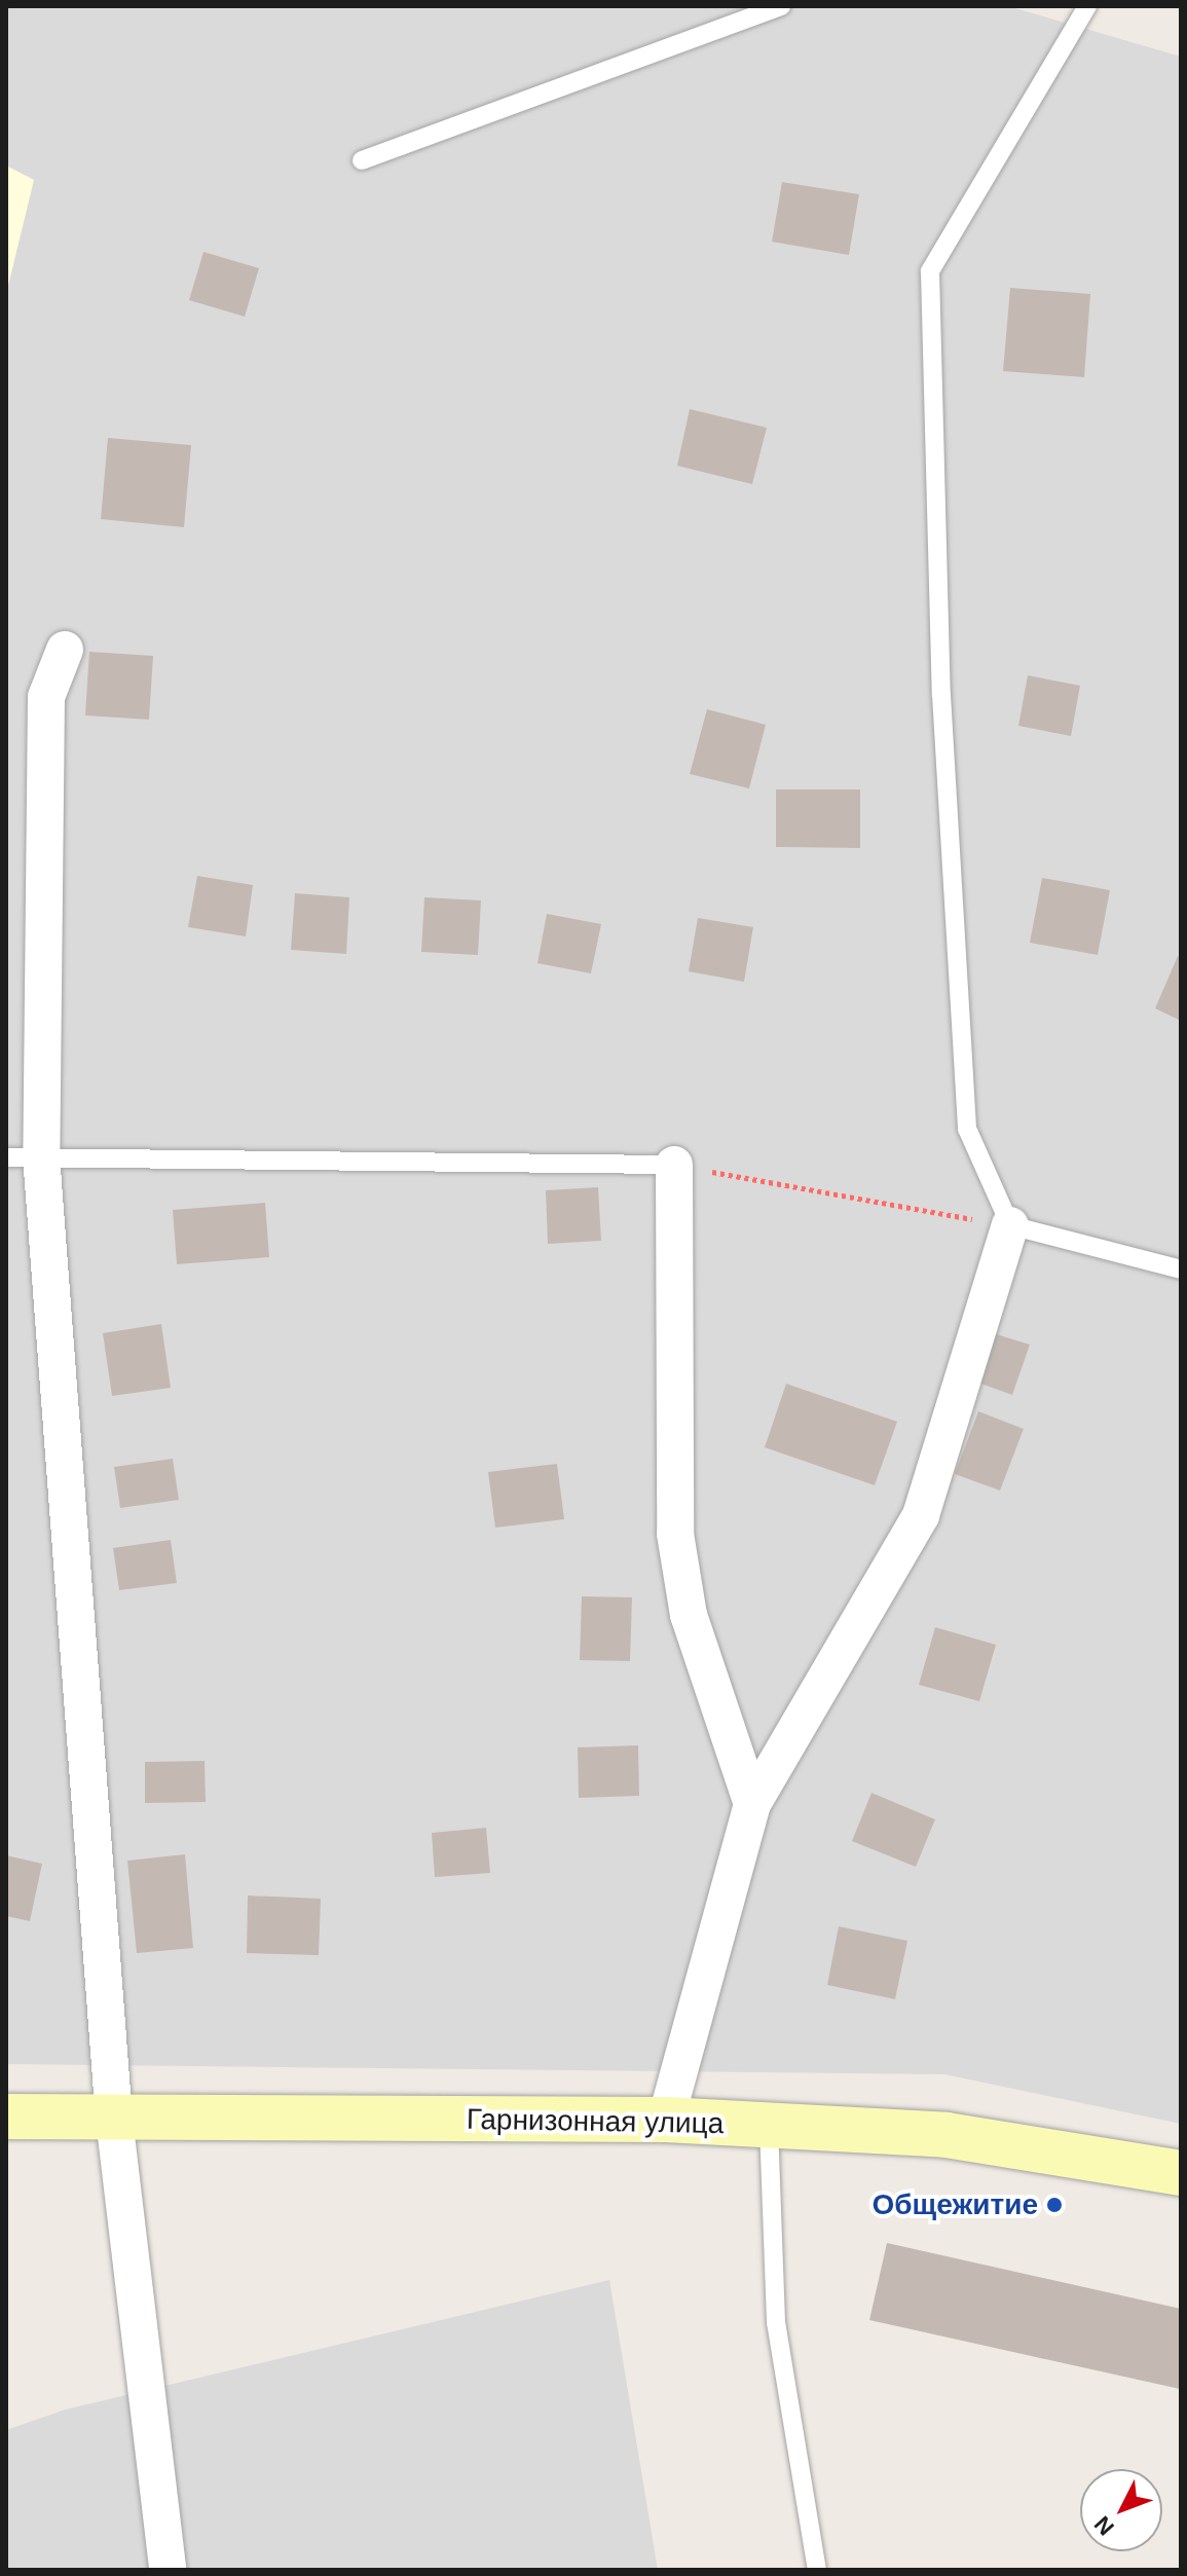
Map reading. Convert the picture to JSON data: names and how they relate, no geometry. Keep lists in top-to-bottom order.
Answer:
{
  "streets": {
    "street": ["Гарнизонная улица"]
  },
  "places": ["Общежитие"],
  "north": "bottom left"
}
